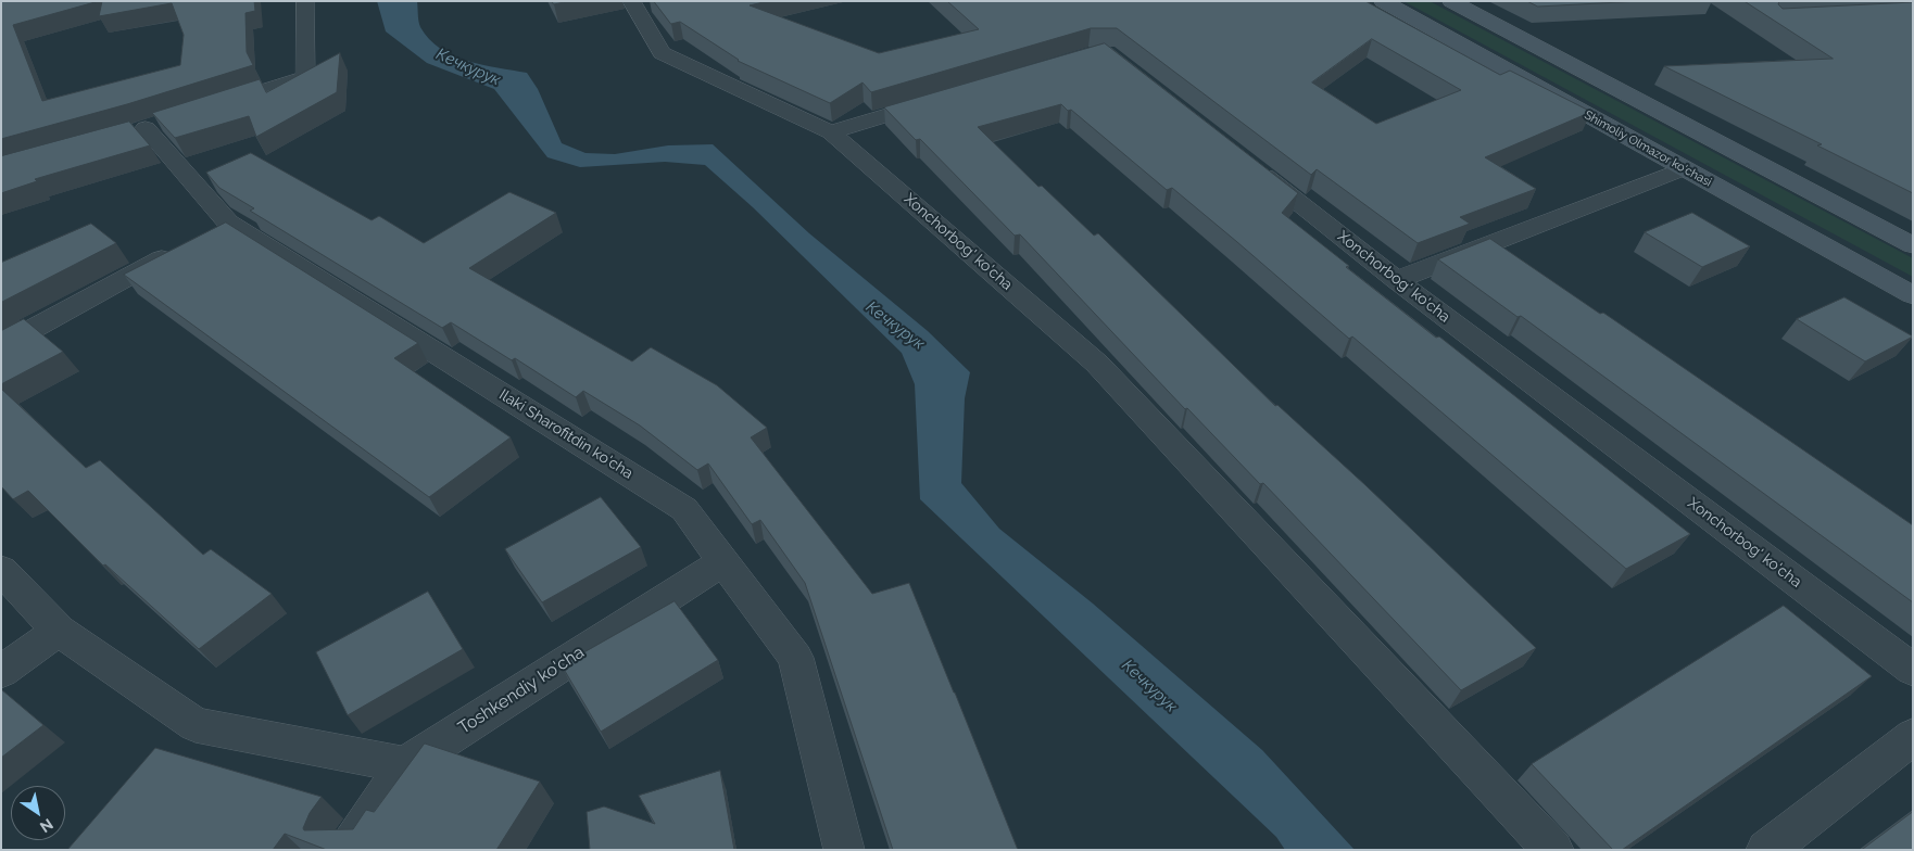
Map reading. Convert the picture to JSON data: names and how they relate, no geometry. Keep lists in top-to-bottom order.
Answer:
{
  "streets": {
    "main road": ["Shimoliy Olmazor ko'chasi"],
    "street": ["Xonchorbog' ko'cha", "Ilaki Sharofitdin ko'cha", "Toshkendiy ko'cha"]
  },
  "crossings": [
    ["Ilaki Sharofitdin ko'cha", "Toshkendiy ko'cha"]
  ],
  "water": ["Кечкурук"],
  "north": "bottom right"
}
